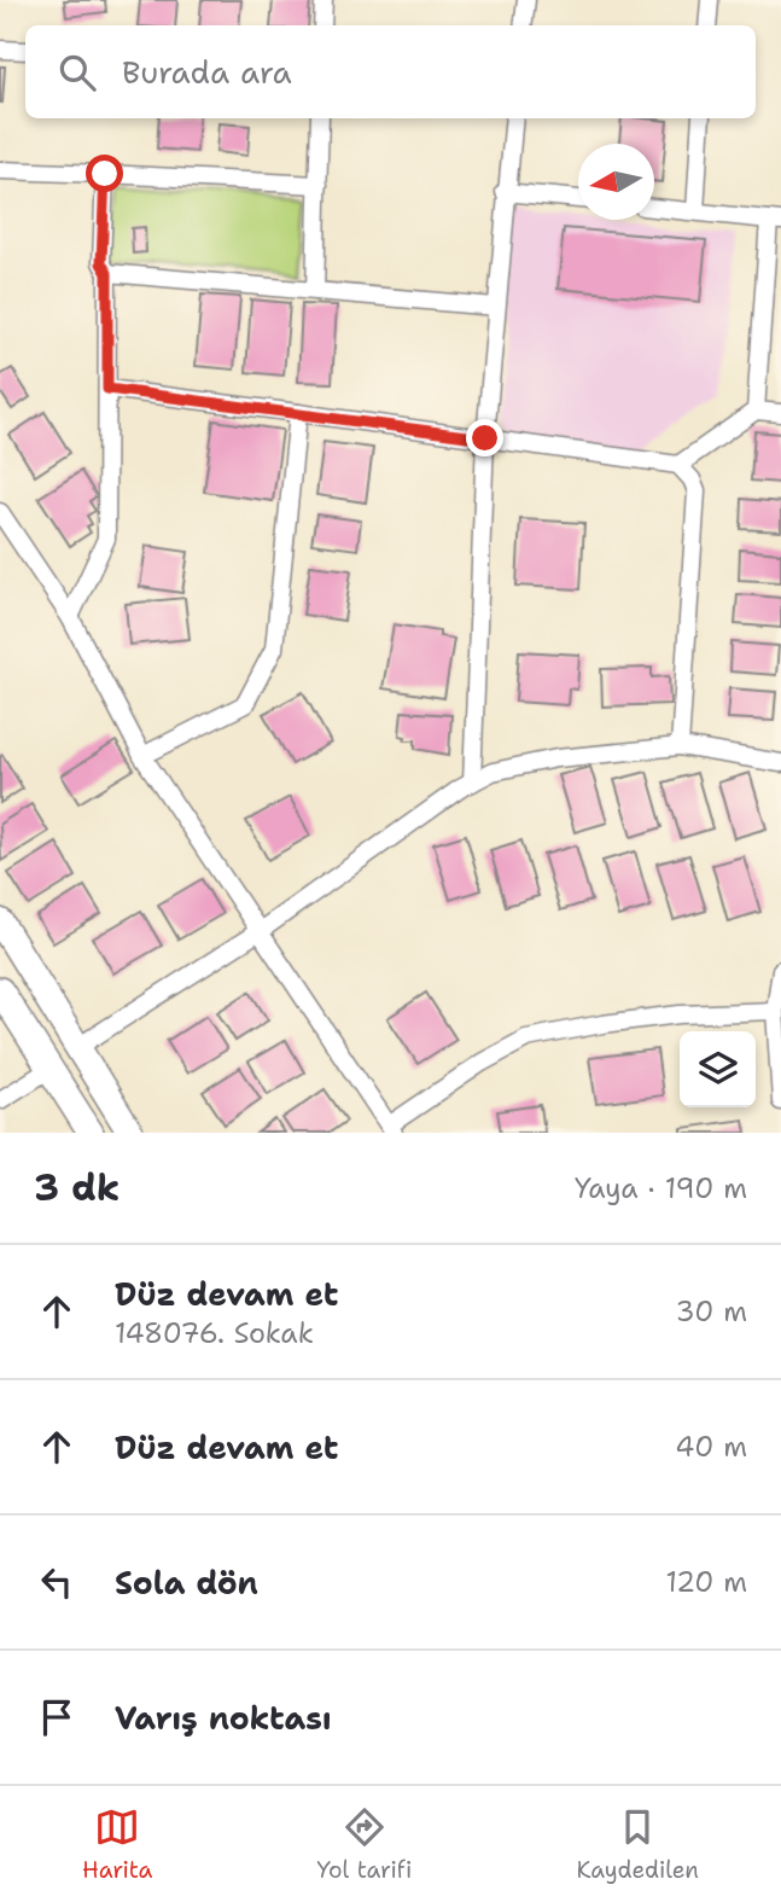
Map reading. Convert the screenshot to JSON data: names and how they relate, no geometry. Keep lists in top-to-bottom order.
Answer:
{
  "north": "left",
  "page": {
    "search": "Burada ara",
    "heading": ["3 dk", "Yaya · 190 m"],
    "list": [
      ["Düz devam et", "148076. Sokak", "30 m"],
      ["Düz devam et", "40 m"],
      ["Sola dön", "120 m"],
      "Varış noktası"
    ],
    "nav": ["Harita", "Yol tarifi", "Kaydedilen"]
  }
}
